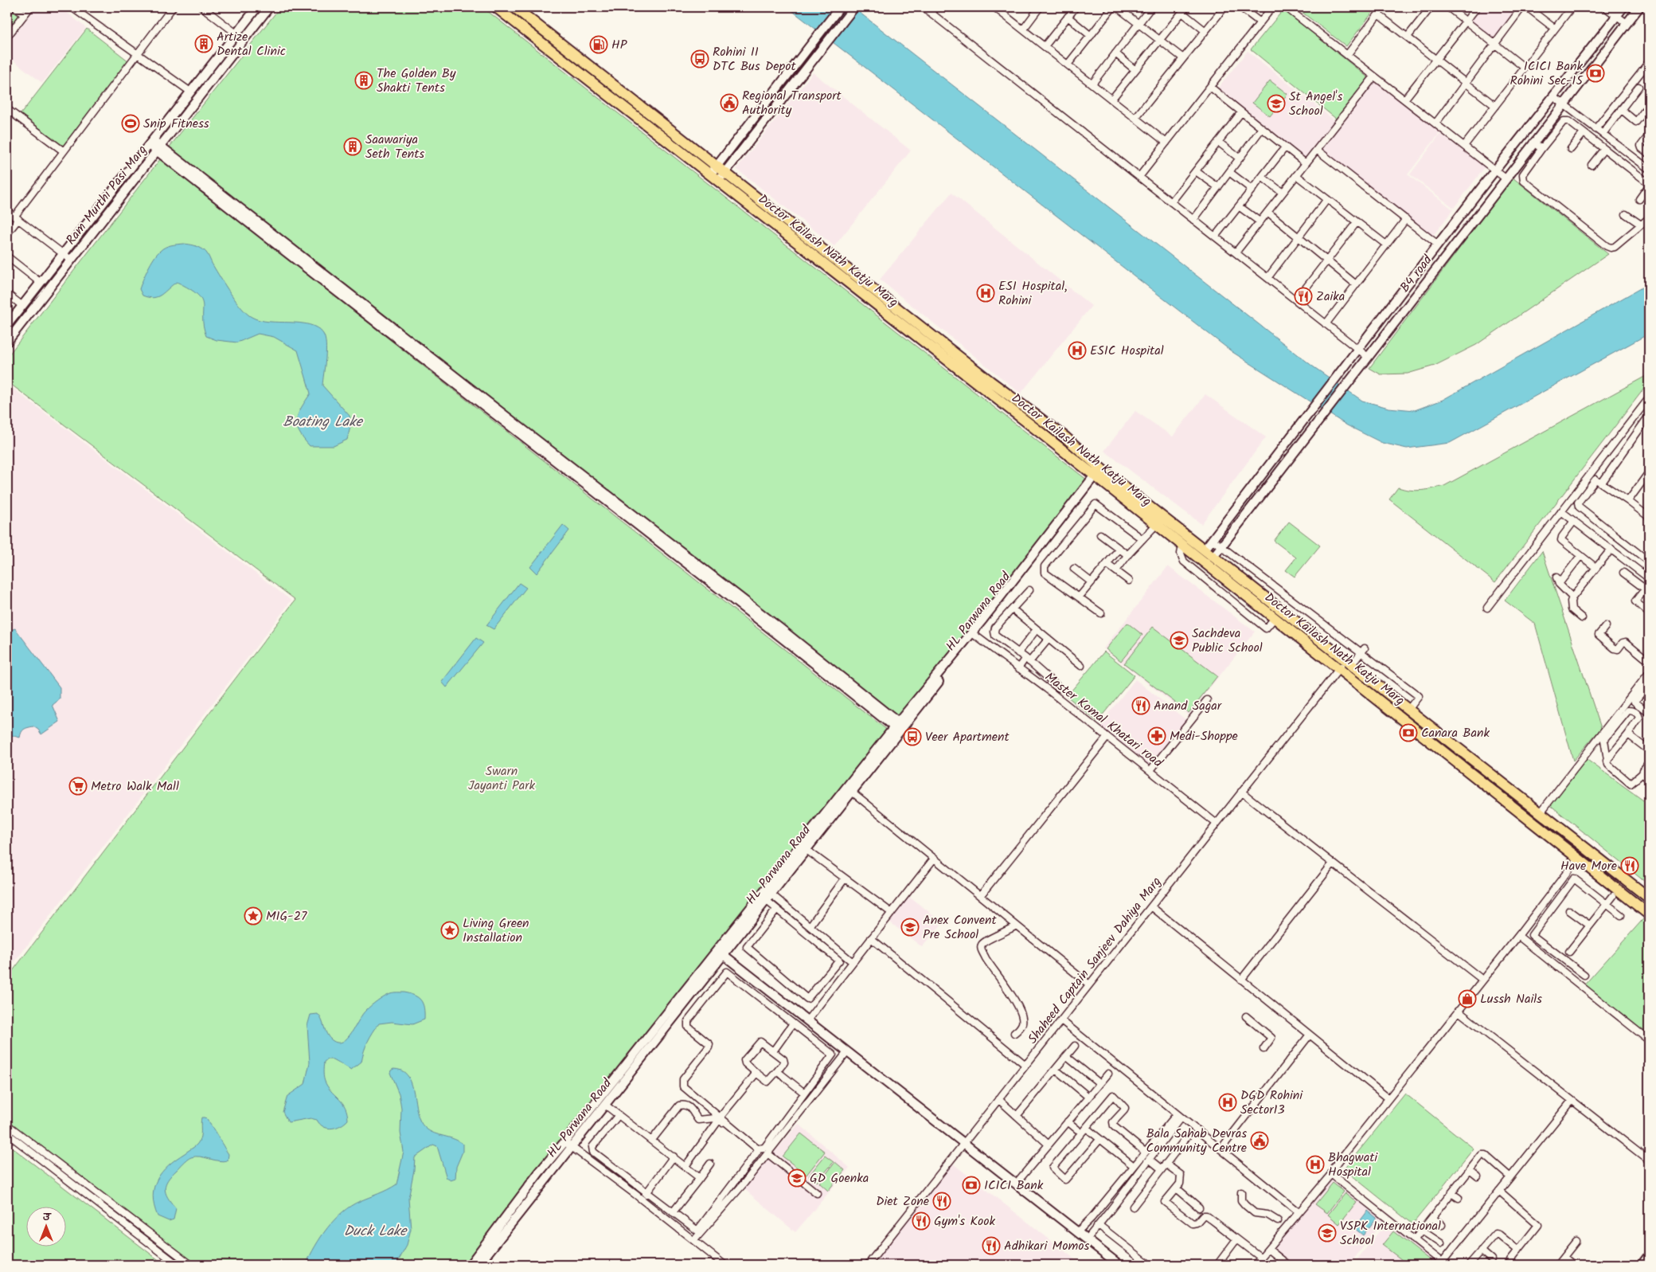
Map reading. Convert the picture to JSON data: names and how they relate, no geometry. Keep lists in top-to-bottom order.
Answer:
{
  "streets": {
    "main road": ["Doctor Kailash Nath Katju Marg"],
    "street": [
      "Ram Murthi Pasi Marg",
      "B4 road",
      "HL Parwana Road",
      "Master Komal Khatari road",
      "Shaheed Captain Sanjeev Dahiya Marg"
    ]
  },
  "crossings": [
    ["Doctor Kailash Nath Katju Marg", "B4 road"],
    ["Doctor Kailash Nath Katju Marg", "HL Parwana Road"],
    ["Doctor Kailash Nath Katju Marg", "Shaheed Captain Sanjeev Dahiya Marg"],
    ["HL Parwana Road", "Master Komal Khatari road"],
    ["Master Komal Khatari road", "Shaheed Captain Sanjeev Dahiya Marg"]
  ],
  "water": ["Boating Lake", "Duck Lake"],
  "parks": ["Swarn Jayanti Park"],
  "places": {
    "building": ["Artize Dental Clinic", "The Golden By Shakti Tents", "Saawariya Seth Tents"],
    "fuel station": ["HP"],
    "bus stop": ["Rohini II DTC Bus Depot", "Veer Apartment"],
    "bank": ["ICICI Bank Rohini Sec-15", "Canara Bank", "ICICI Bank"],
    "public building": ["Regional Transport Authority", "Bala Sahab Devras Community Centre"],
    "school or university": [
      "St Angel's School",
      "Sachdeva Public School",
      "Anex Convent Pre School",
      "GD Goenka",
      "VSPK International School"
    ],
    "sports": ["Snip Fitness"],
    "hospital": [
      "ESI Hospital, Rohini",
      "ESIC Hospital",
      "DGD Rohini Sector13",
      "Bhagwati Hospital"
    ],
    "restaurant": [
      "Zaika",
      "Anand Sagar",
      "Have More",
      "Diet Zone",
      "Gym's Kook",
      "Adhikari Momos"
    ],
    "pharmacy": ["Medi-Shoppe"],
    "supermarket": ["Metro Walk Mall"],
    "place": ["MIG-27", "Living Green Installation"],
    "shop": ["Lussh Nails"]
  },
  "north": "top"
}
